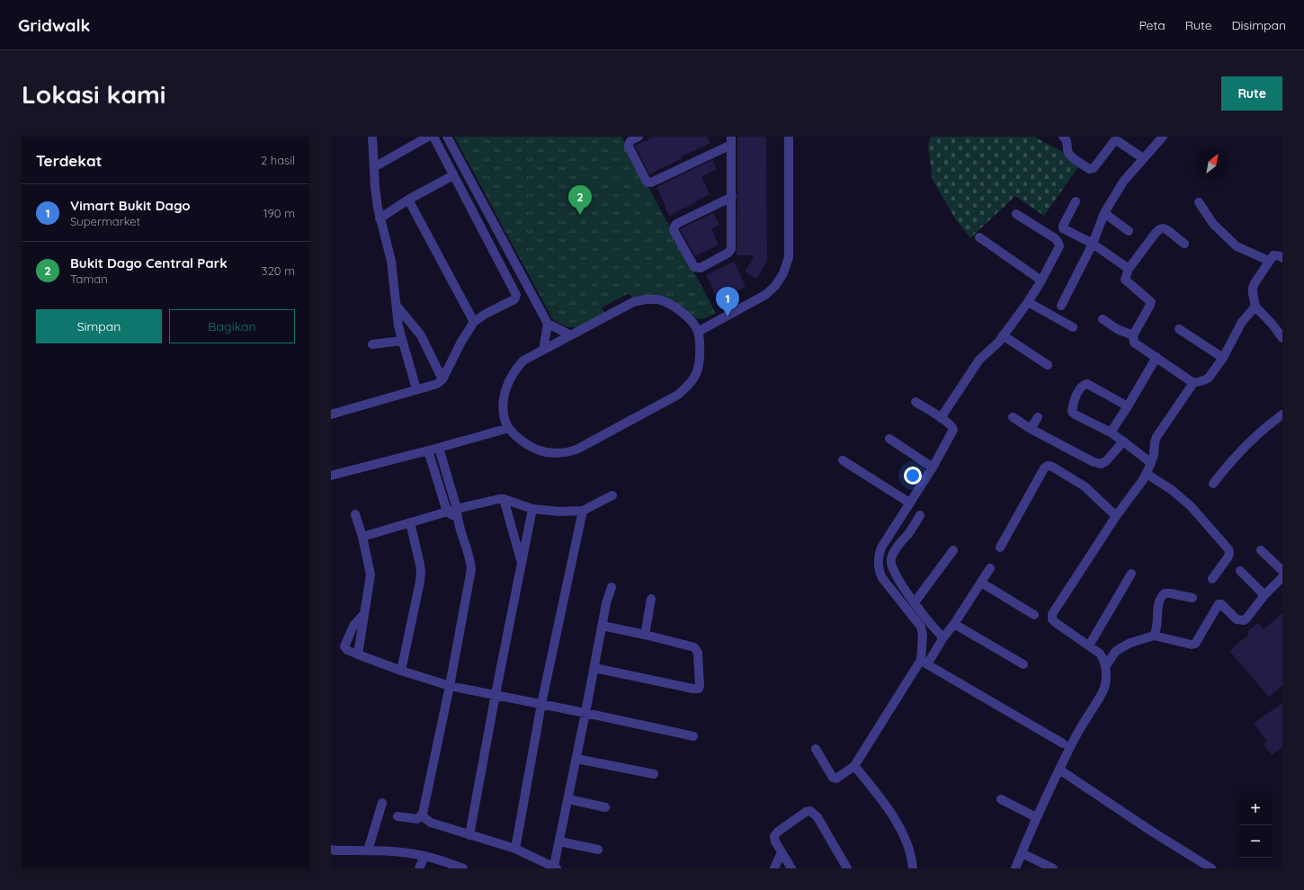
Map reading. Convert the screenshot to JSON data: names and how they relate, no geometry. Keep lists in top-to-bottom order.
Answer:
{
  "north": "top right",
  "page": {
    "header": "Gridwalk",
    "nav": ["Peta", "Rute", "Disimpan"],
    "buttons": [
      "Rute",
      ["Simpan", "Bagikan"]
    ],
    "title": "Lokasi kami",
    "heading": ["Terdekat", "2 hasil"],
    "list": [
      {
        "mark": "1",
        "name": "Vimart Bukit Dago",
        "note": "Supermarket",
        "value": "190 m"
      },
      {
        "mark": "2",
        "name": "Bukit Dago Central Park",
        "note": "Taman",
        "value": "320 m"
      }
    ],
    "pins": ["2", "1"],
    "map_buttons": ["+", "−"]
  }
}
